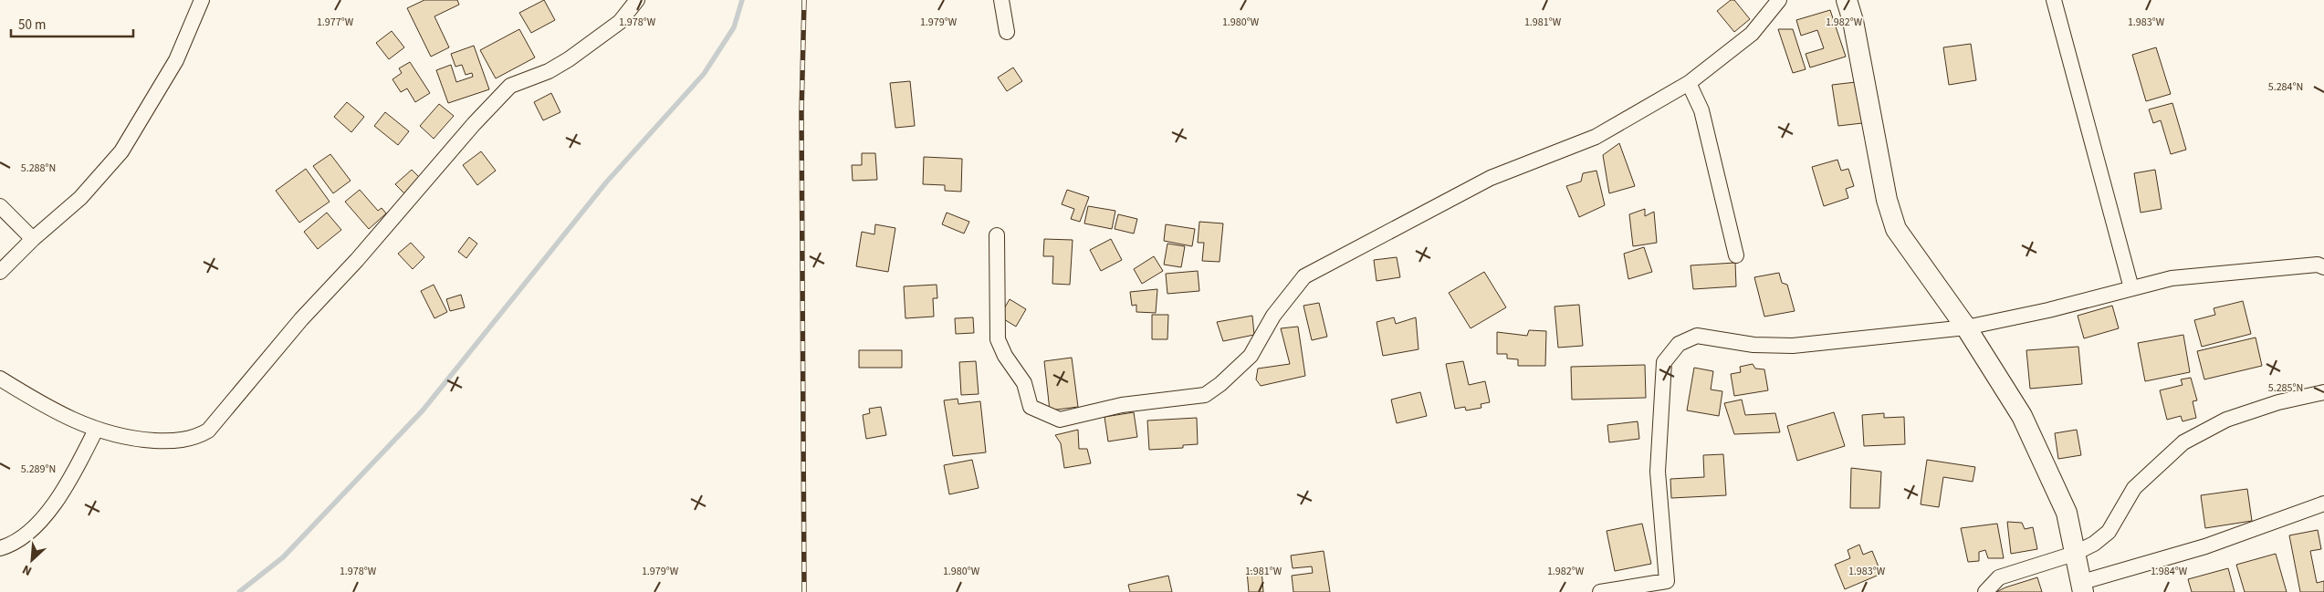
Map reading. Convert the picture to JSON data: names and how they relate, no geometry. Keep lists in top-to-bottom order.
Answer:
{
  "scale_bar": "50 m",
  "north": "bottom left",
  "coordinates": [
    "1.981°W",
    "1.982°W",
    "1.977°W",
    "1.978°W",
    "1.979°W",
    "1.980°W",
    "1.983°W",
    "5.284°N",
    "5.288°N",
    "5.285°N",
    "5.289°N",
    "1.984°W"
  ]
}
